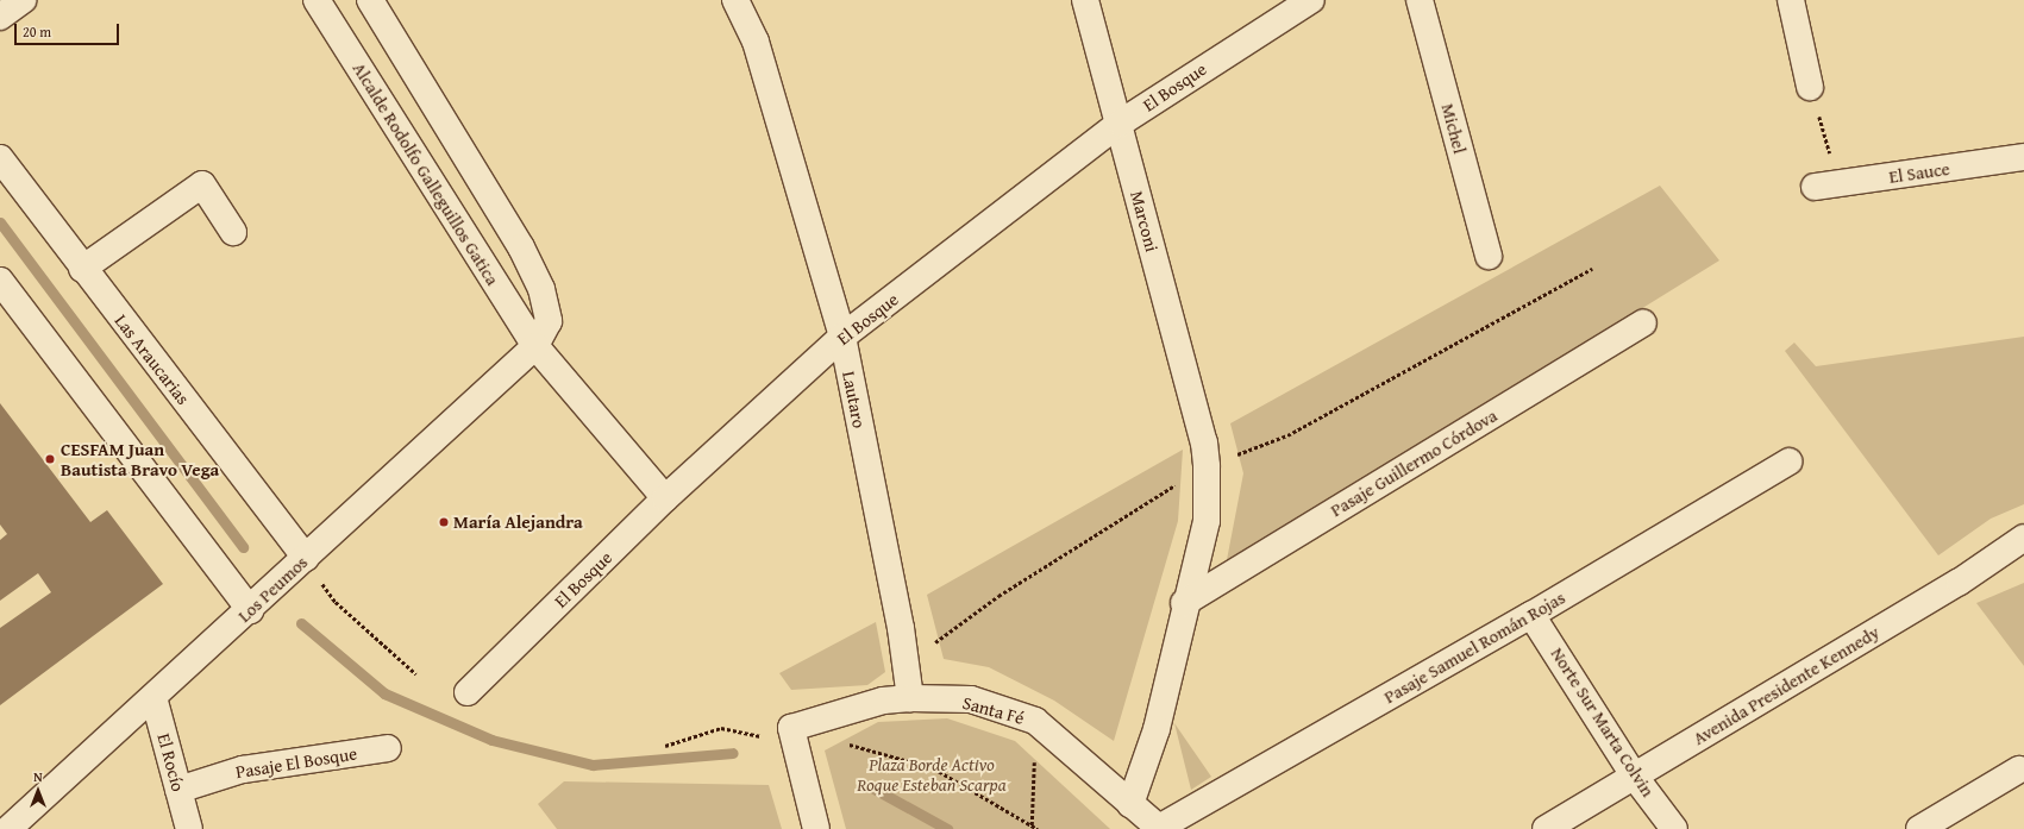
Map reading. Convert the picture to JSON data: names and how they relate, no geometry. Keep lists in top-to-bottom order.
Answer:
{
  "streets": {
    "street": [
      "El Bosque",
      "Michel",
      "El Sauce",
      "Alcalde Rodolfo Galleguillos Gatica",
      "Marconi",
      "Las Araucarias",
      "Lautaro",
      "Pasaje Guillermo Córdova",
      "Los Peumos",
      "Pasaje Samuel Román Rojas",
      "Avenida Presidente Kennedy",
      "Santa Fé",
      "Norte Sur Marta Colvin",
      "El Rocío",
      "Pasaje El Bosque"
    ]
  },
  "crossings": [
    ["El Bosque", "Alcalde Rodolfo Galleguillos Gatica"],
    ["El Bosque", "Marconi"],
    ["El Bosque", "Lautaro"],
    ["Alcalde Rodolfo Galleguillos Gatica", "Los Peumos"],
    ["Marconi", "Pasaje Guillermo Córdova"],
    ["Marconi", "Santa Fé"],
    ["Las Araucarias", "Los Peumos"],
    ["Lautaro", "Santa Fé"],
    ["Los Peumos", "El Rocío"],
    ["Pasaje Samuel Román Rojas", "Santa Fé"],
    ["Pasaje Samuel Román Rojas", "Norte Sur Marta Colvin"],
    ["Avenida Presidente Kennedy", "Norte Sur Marta Colvin"],
    ["El Rocío", "Pasaje El Bosque"]
  ],
  "parks": ["Plaza Borde Activo Roque Esteban Scarpa"],
  "places": ["CESFAM Juan Bautista Bravo Vega", "María Alejandra"],
  "scale_bar": "20 m",
  "north": "top"
}
